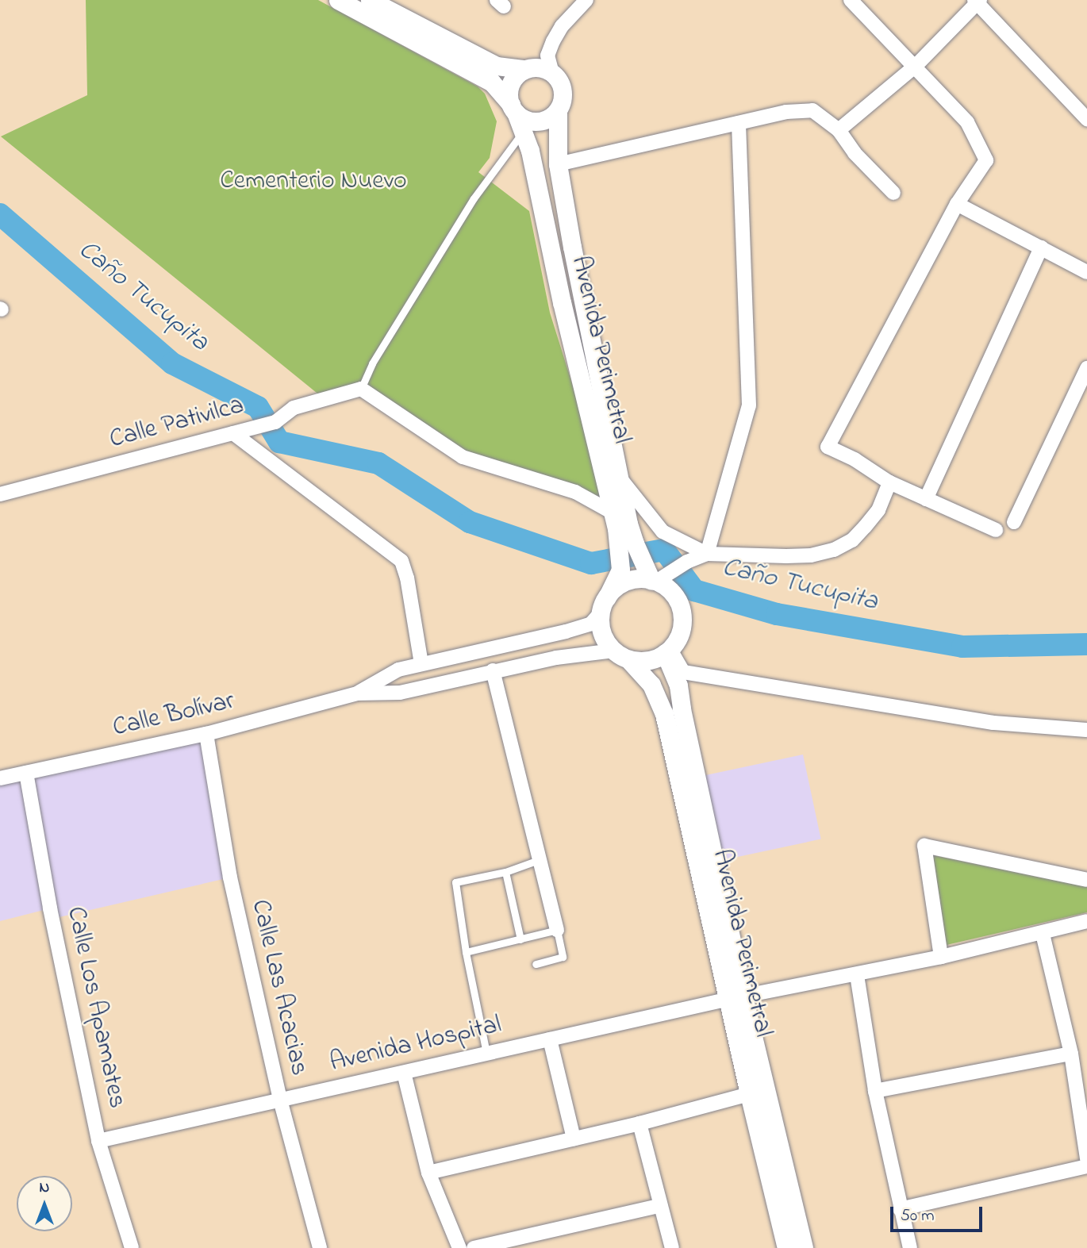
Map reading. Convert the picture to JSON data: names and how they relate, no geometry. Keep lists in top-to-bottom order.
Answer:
{
  "streets": {
    "street": [
      "Avenida Perimetral",
      "Calle Pativilca",
      "Calle Bolívar",
      "Calle Las Acacias",
      "Calle Los Apamates",
      "Avenida Hospital"
    ]
  },
  "crossings": [
    ["Avenida Perimetral", "Calle Bolívar"],
    ["Avenida Perimetral", "Avenida Hospital"],
    ["Calle Bolívar", "Calle Las Acacias"],
    ["Calle Bolívar", "Calle Los Apamates"],
    ["Calle Las Acacias", "Avenida Hospital"],
    ["Calle Los Apamates", "Avenida Hospital"]
  ],
  "water": ["Caño Tucupita"],
  "parks": ["Cementerio Nuevo"],
  "scale_bar": "50 m",
  "north": "top"
}
